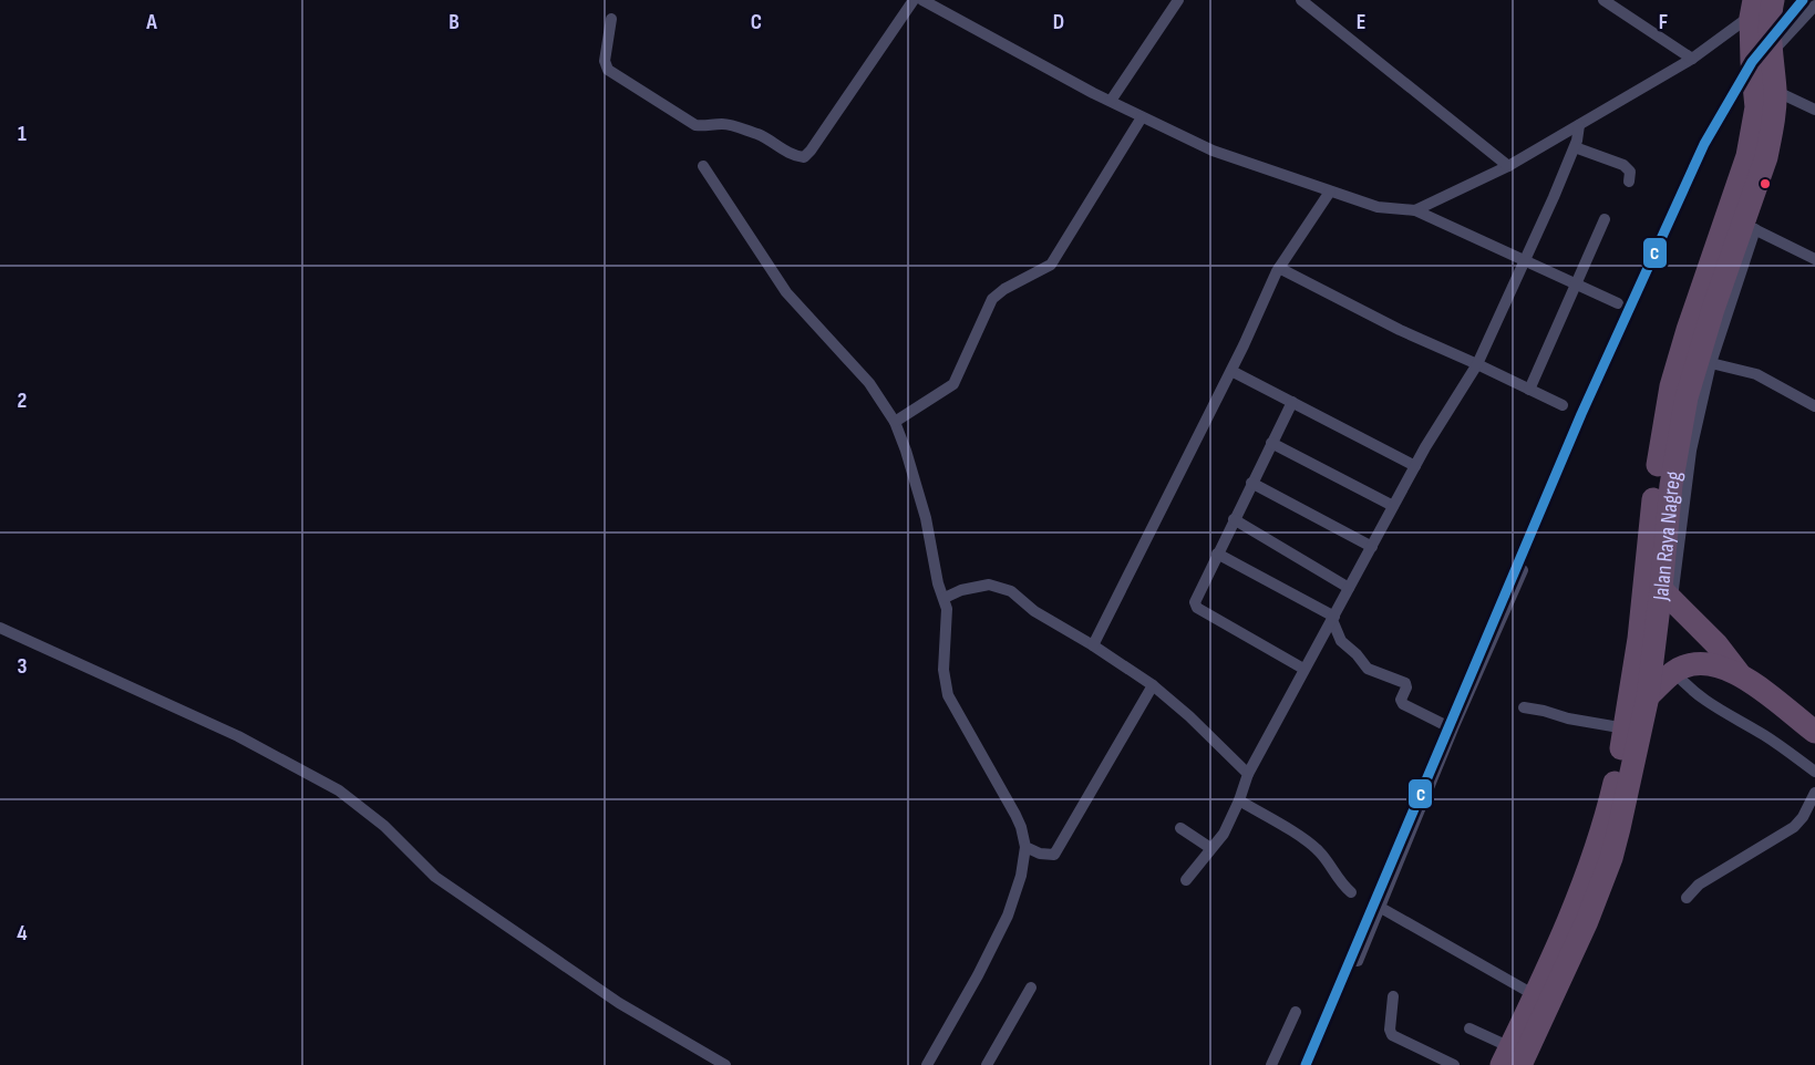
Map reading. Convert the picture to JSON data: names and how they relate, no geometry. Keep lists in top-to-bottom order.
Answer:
{
  "streets": {
    "highway": ["Jalan Raya Nagreg"]
  },
  "lines": ["transit line C"],
  "grid": {
    "columns": [
      "A",
      "B",
      "C",
      "D",
      "E",
      "F"
    ],
    "rows": [
      "1",
      "2",
      "3",
      "4"
    ]
  }
}
